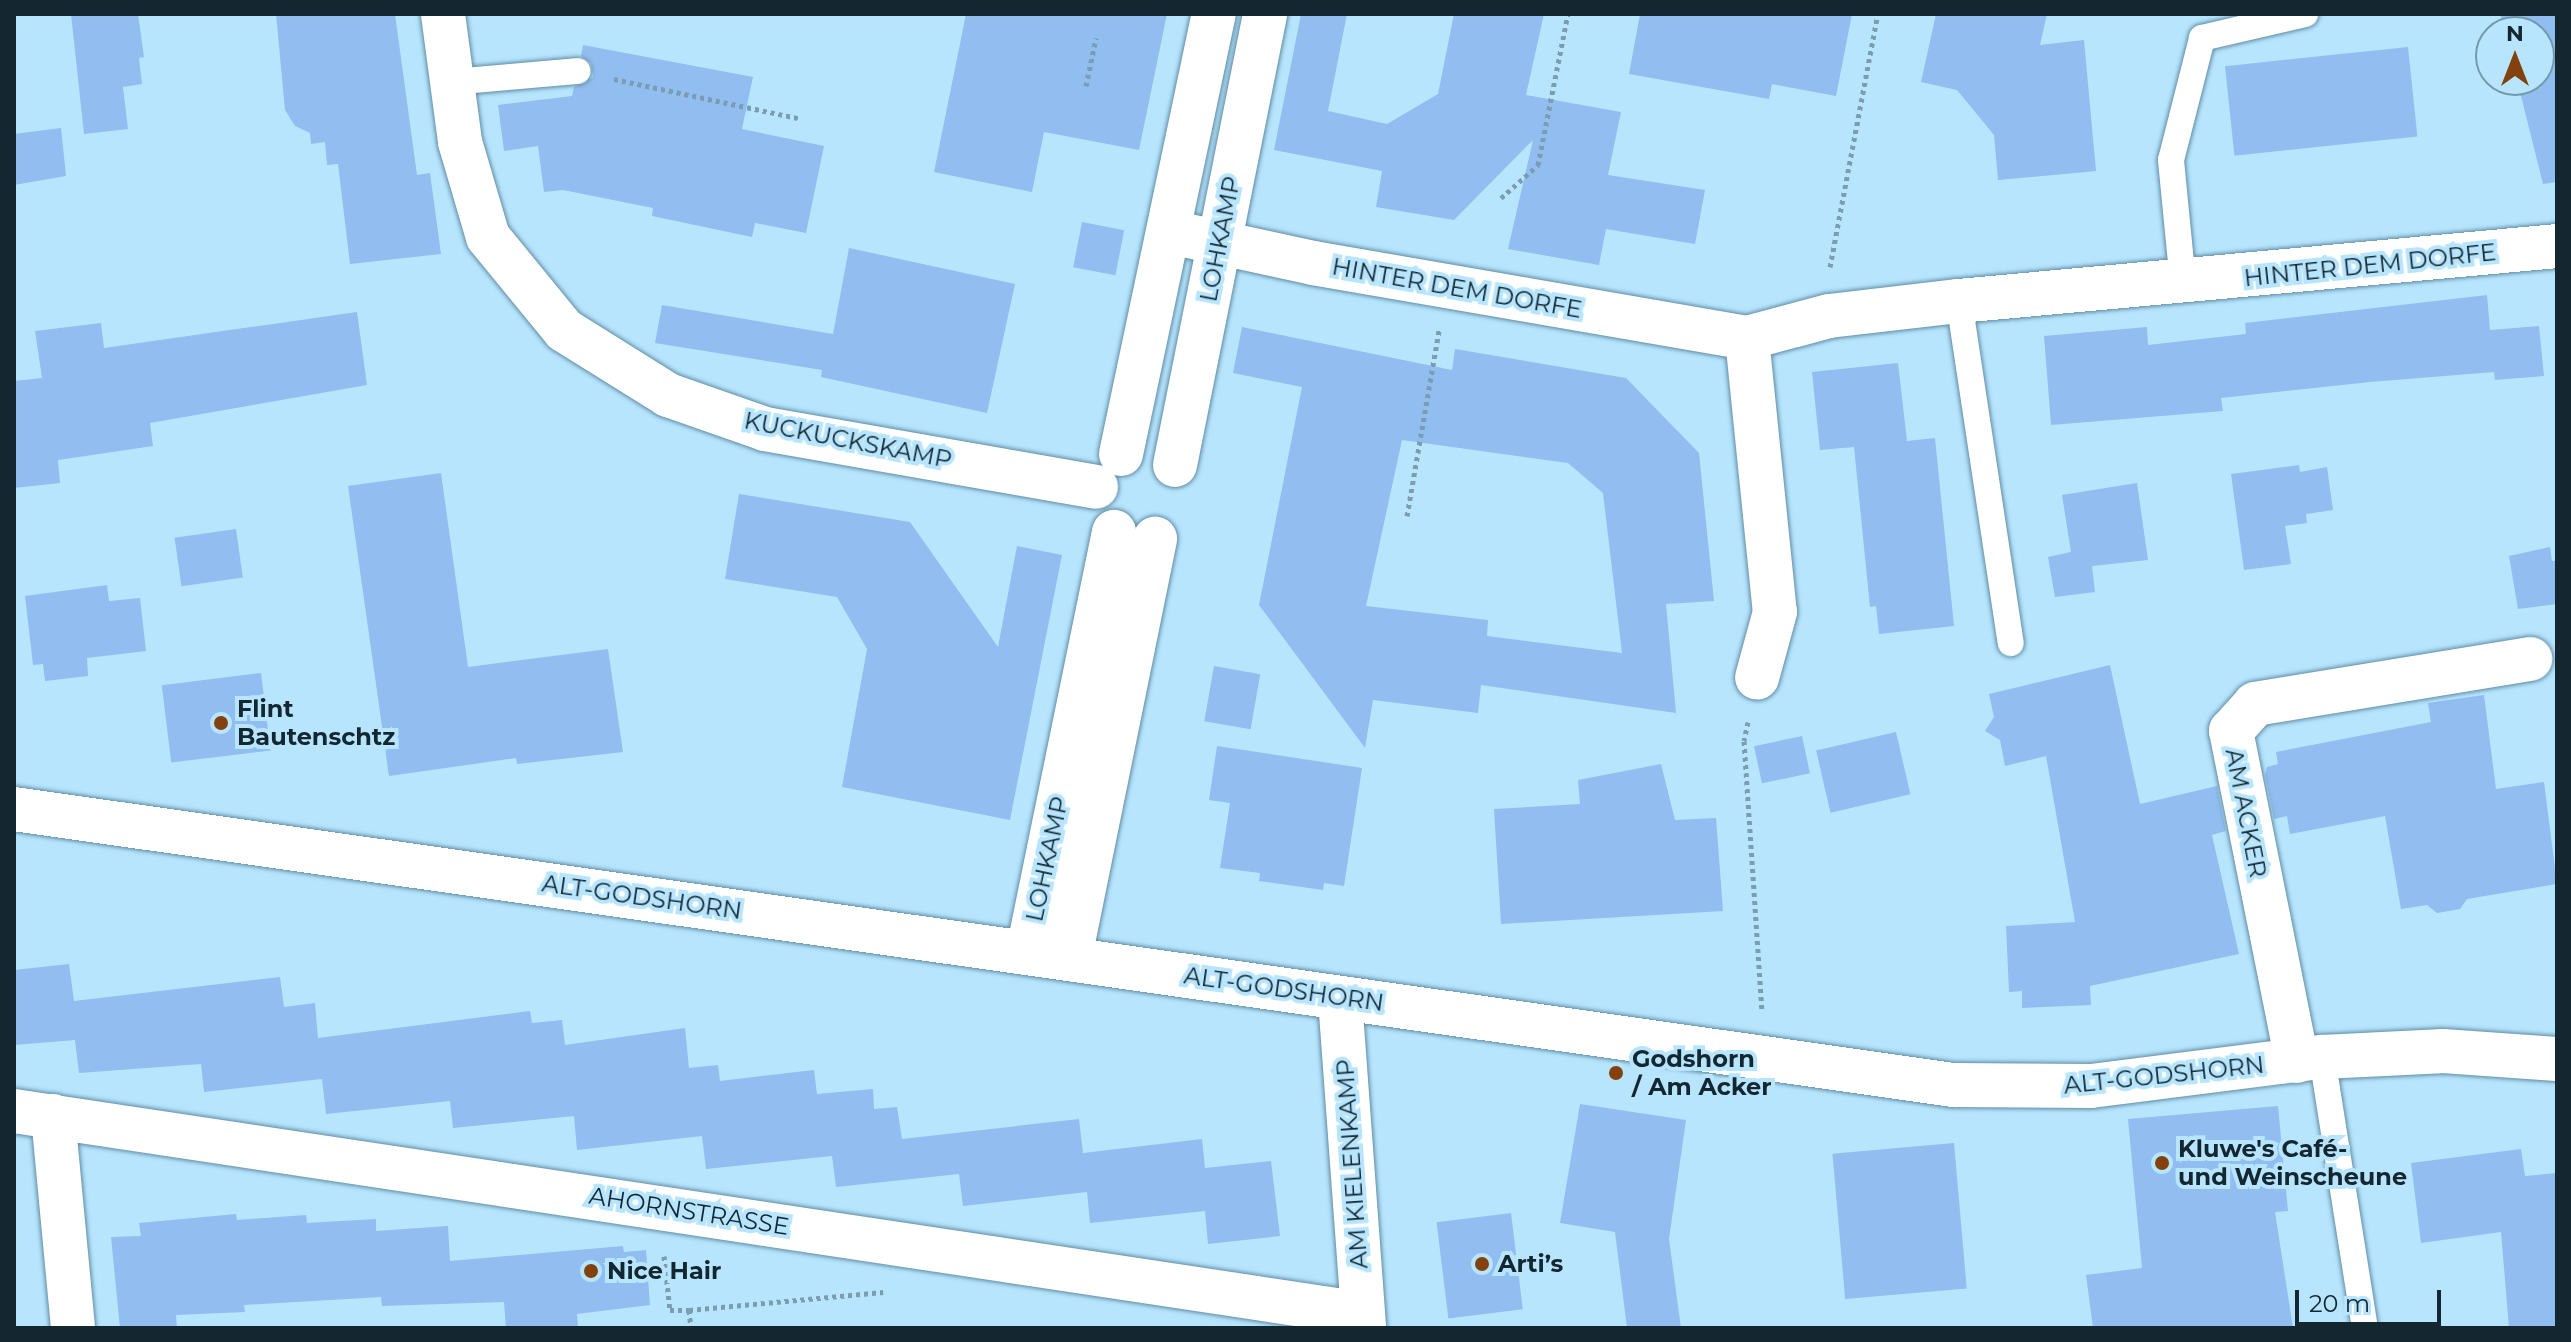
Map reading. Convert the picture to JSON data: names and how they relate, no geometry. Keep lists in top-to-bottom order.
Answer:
{
  "streets": {
    "street": [
      "LOHKAMP",
      "HINTER DEM DORFE",
      "KUCKUCKSKAMP",
      "AM ACKER",
      "ALT-GODSHORN",
      "AM KIELENKAMP",
      "AHORNSTRASSE"
    ]
  },
  "crossings": [
    ["LOHKAMP", "HINTER DEM DORFE"],
    ["LOHKAMP", "KUCKUCKSKAMP"],
    ["LOHKAMP", "ALT-GODSHORN"],
    ["AM ACKER", "ALT-GODSHORN"],
    ["ALT-GODSHORN", "AM KIELENKAMP"],
    ["AM KIELENKAMP", "AHORNSTRASSE"]
  ],
  "places": [
    "Flint Bautenschtz",
    "Godshorn / Am Acker",
    "Kluwe's Café- und Weinscheune",
    "Arti’s",
    "Nice Hair"
  ],
  "scale_bar": "20 m",
  "north": "top"
}
